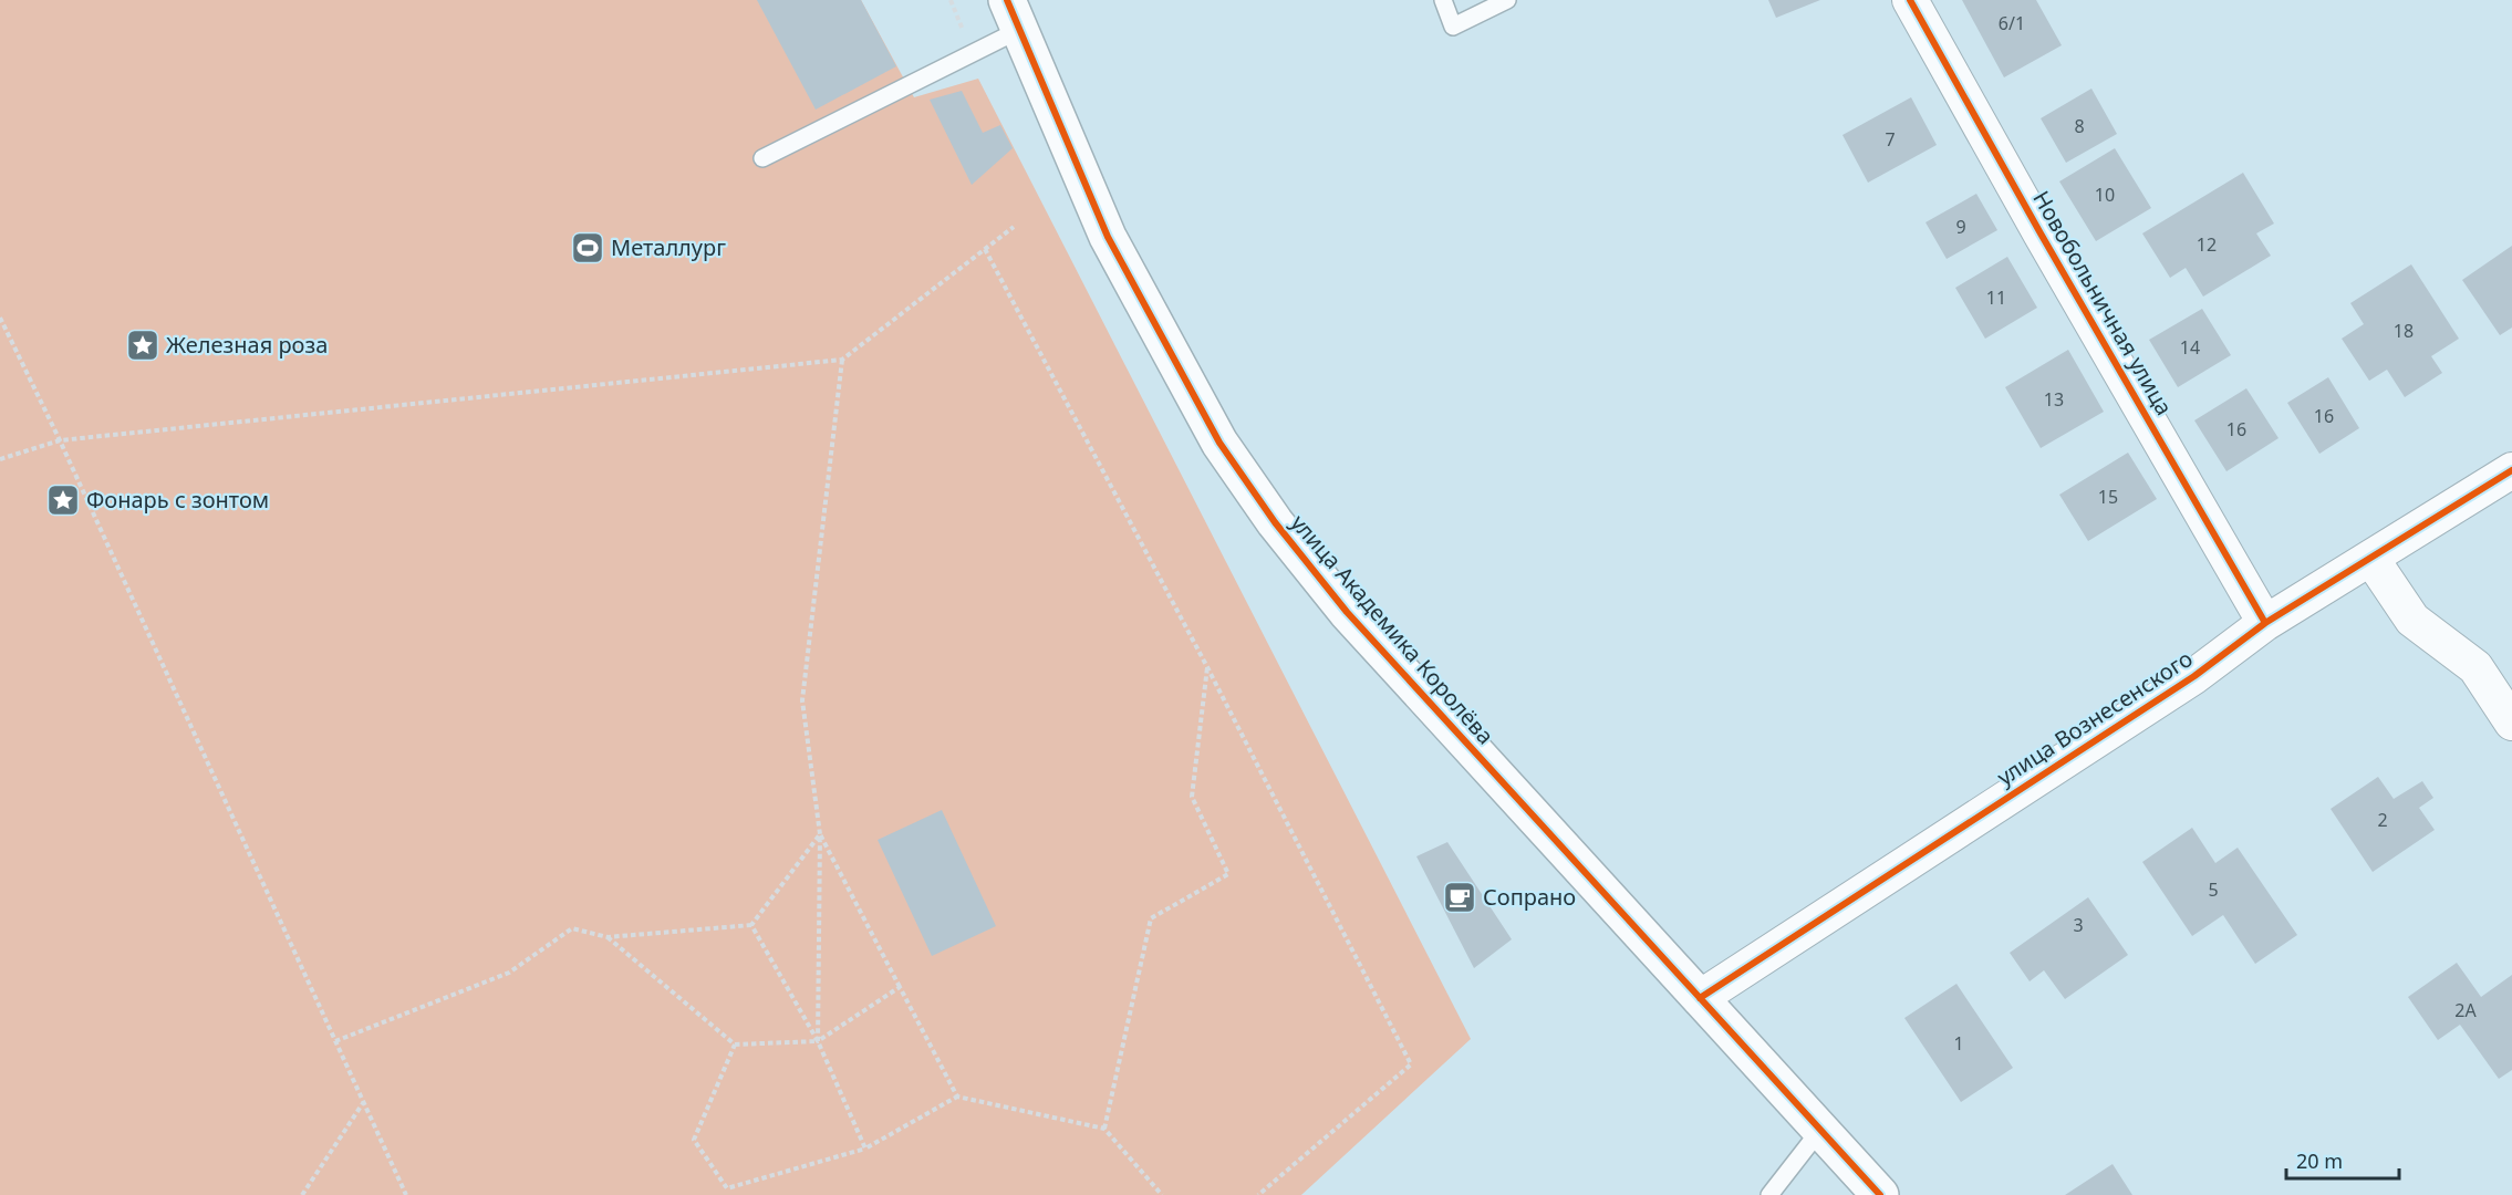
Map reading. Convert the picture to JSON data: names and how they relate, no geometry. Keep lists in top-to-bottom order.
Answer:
{
  "streets": {
    "street": ["Новобольничная улица", "улица Академика Королёва", "улица Вознесенского"]
  },
  "crossings": [
    ["Новобольничная улица", "улица Вознесенского"],
    ["улица Академика Королёва", "улица Вознесенского"]
  ],
  "places": {
    "sports": ["Металлург"],
    "place": ["Железная роза", "Фонарь с зонтом"],
    "cafe": ["Сопрано"]
  },
  "house_numbers": [
    "6/1",
    "8",
    "7",
    "10",
    "9",
    "12",
    "11",
    "18",
    "14",
    "13",
    "16",
    "16",
    "15",
    "2",
    "5",
    "3",
    "2А",
    "1"
  ],
  "scale_bar": "20 m"
}
